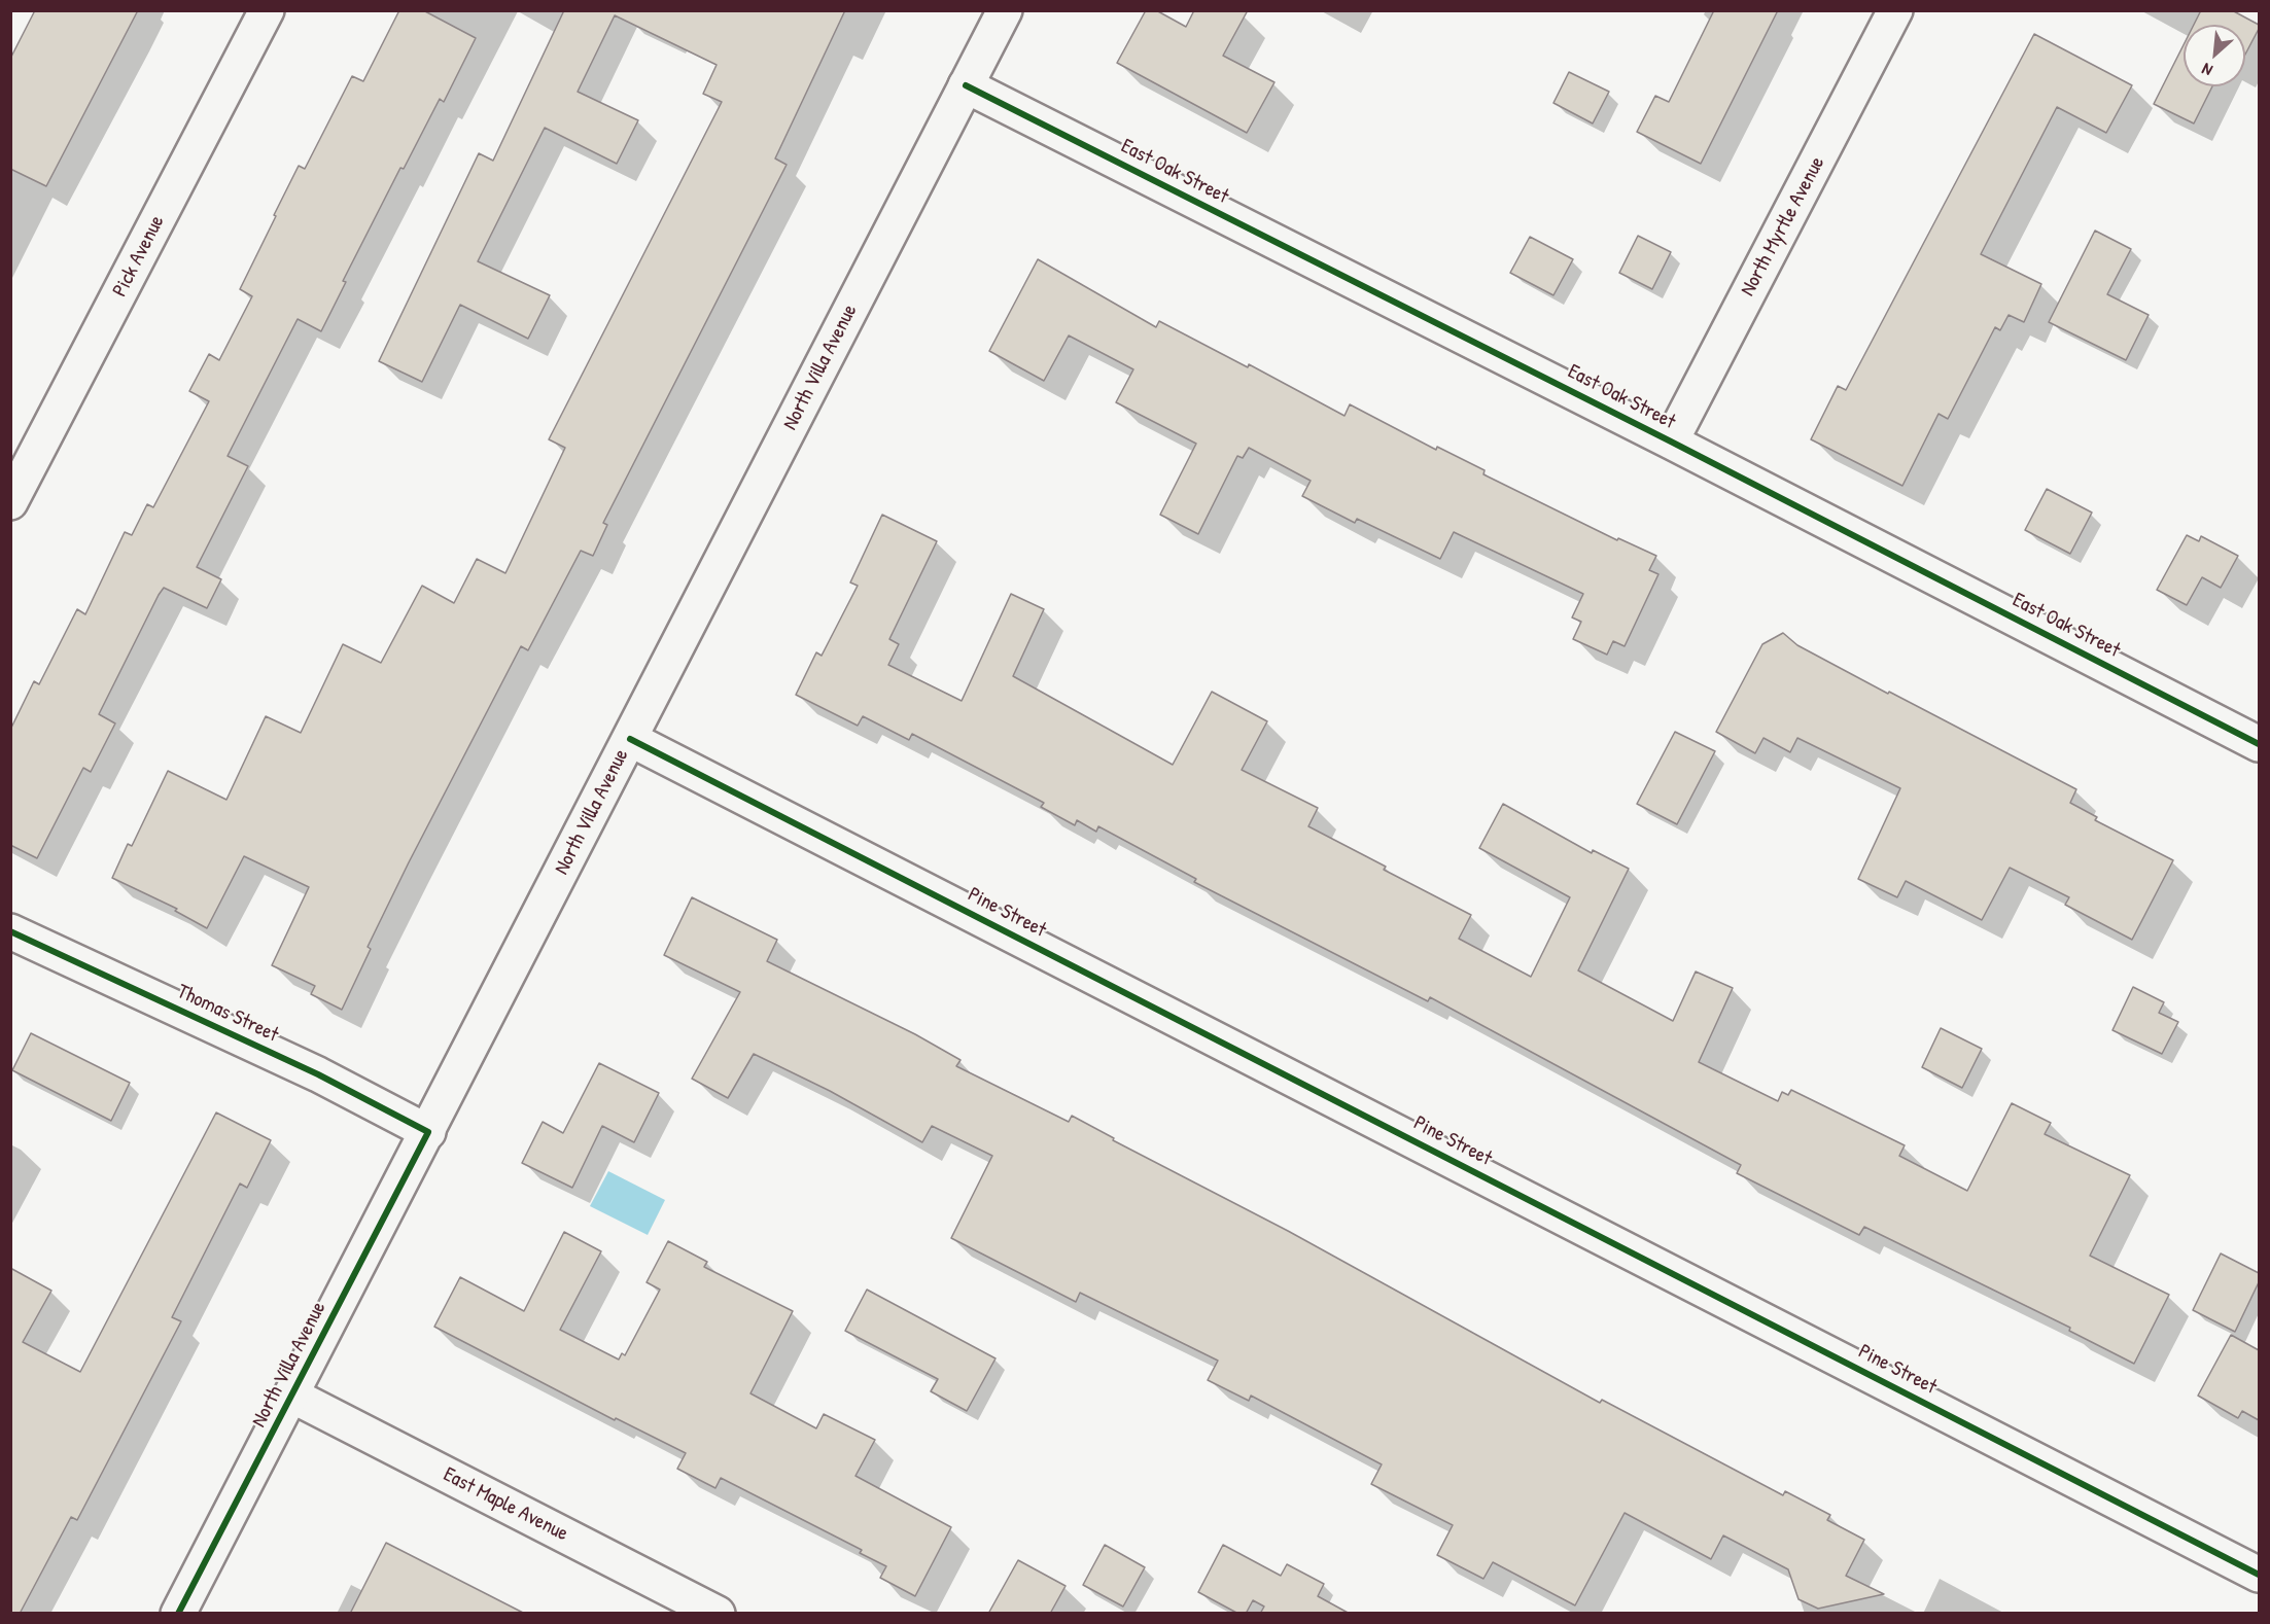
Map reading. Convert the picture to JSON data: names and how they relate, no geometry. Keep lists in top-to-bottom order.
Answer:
{
  "streets": {
    "street": [
      "East Oak Street",
      "North Myrtle Avenue",
      "Pick Avenue",
      "North Villa Avenue",
      "Pine Street",
      "Thomas Street",
      "East Maple Avenue"
    ]
  },
  "crossings": [
    ["East Oak Street", "North Myrtle Avenue"],
    ["East Oak Street", "North Villa Avenue"],
    ["North Villa Avenue", "Pine Street"],
    ["North Villa Avenue", "Thomas Street"],
    ["North Villa Avenue", "East Maple Avenue"]
  ],
  "north": "bottom left"
}
